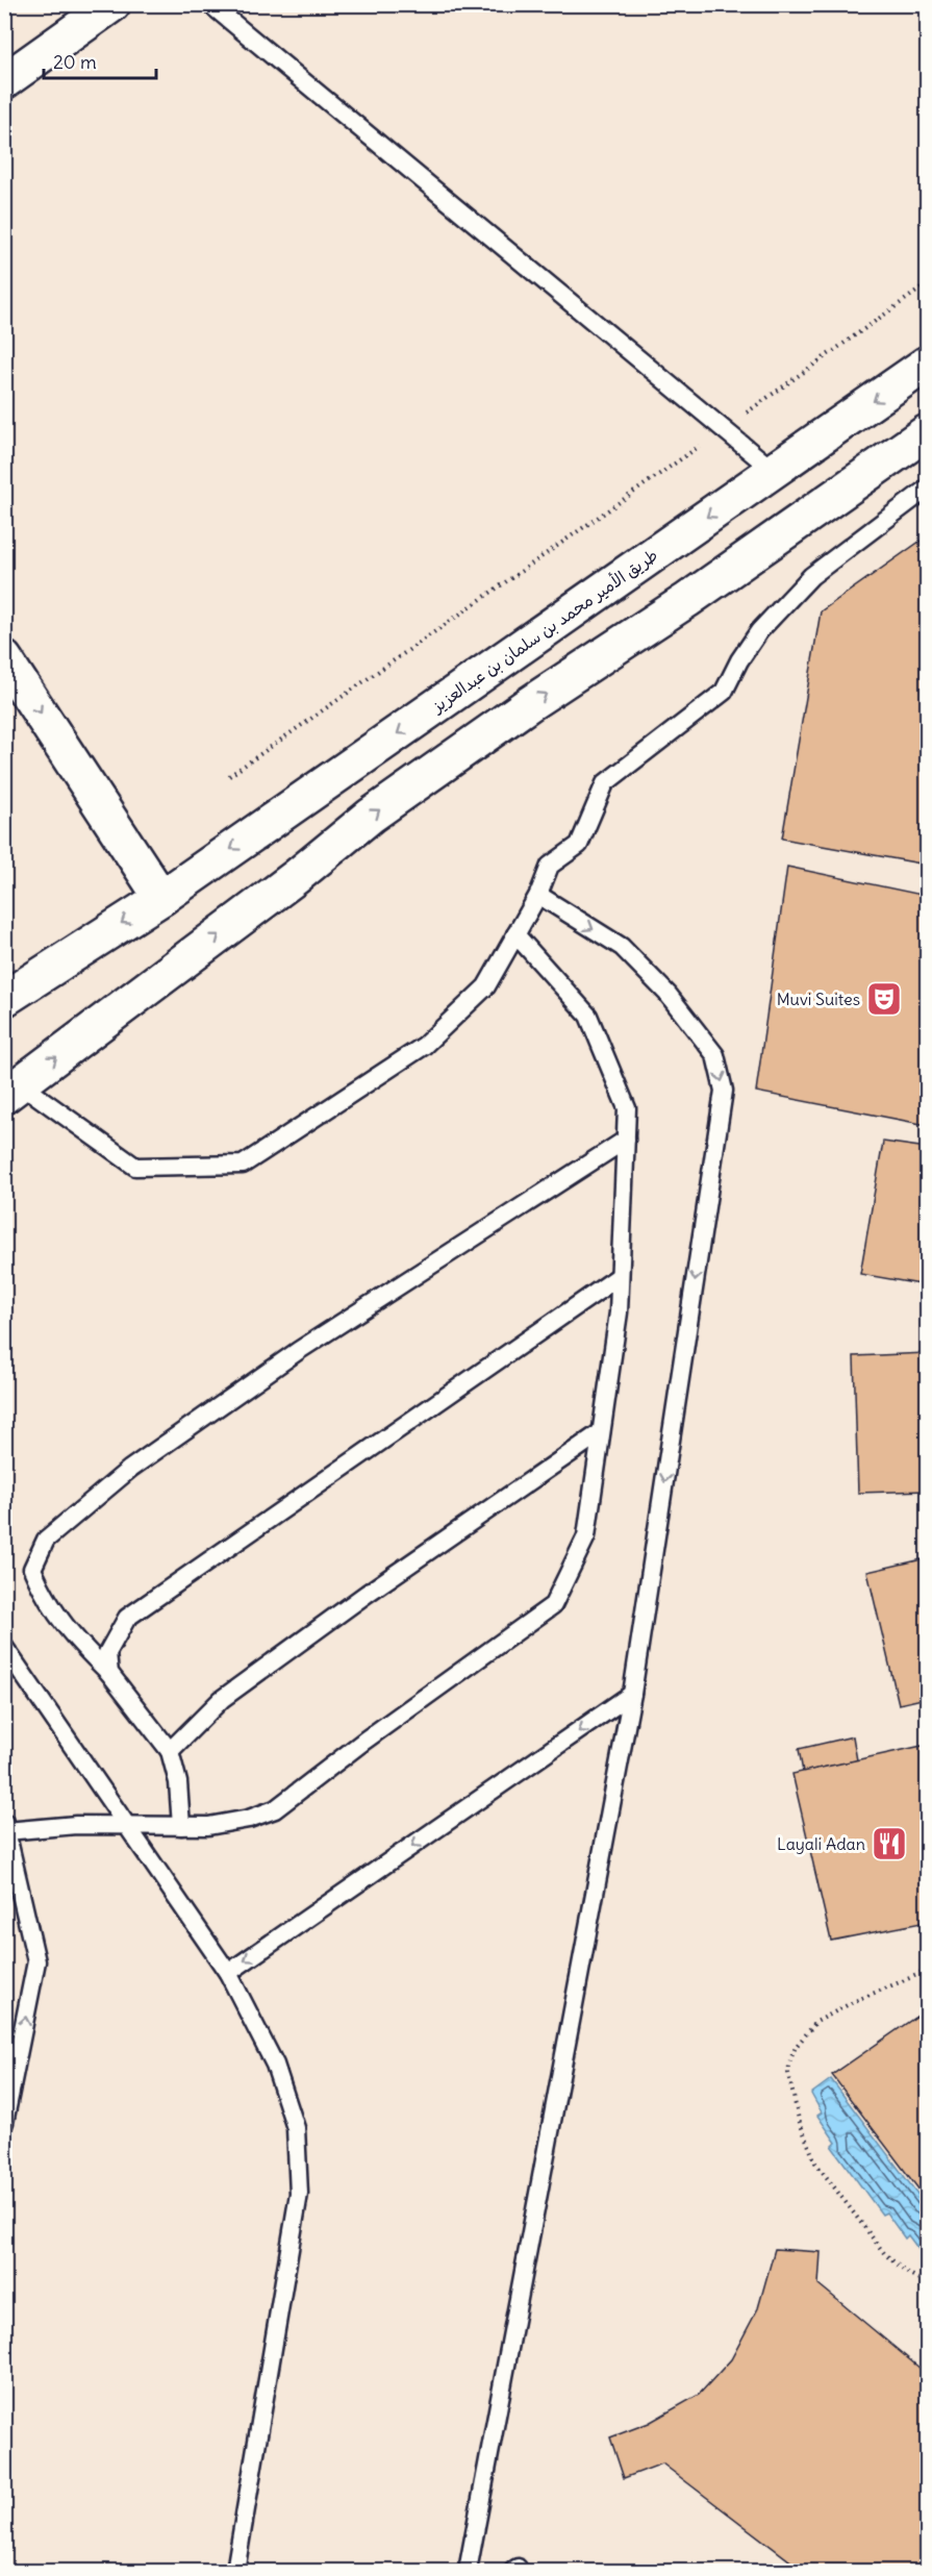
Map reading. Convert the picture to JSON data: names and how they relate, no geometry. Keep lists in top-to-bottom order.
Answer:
{
  "streets": {
    "street": ["طريق الأمير محمد بن سلمان بن عبدالعزيز"]
  },
  "places": {
    "theatre": ["Muvi Suites"],
    "restaurant": ["Layali Adan"]
  },
  "scale_bar": "20 m"
}
